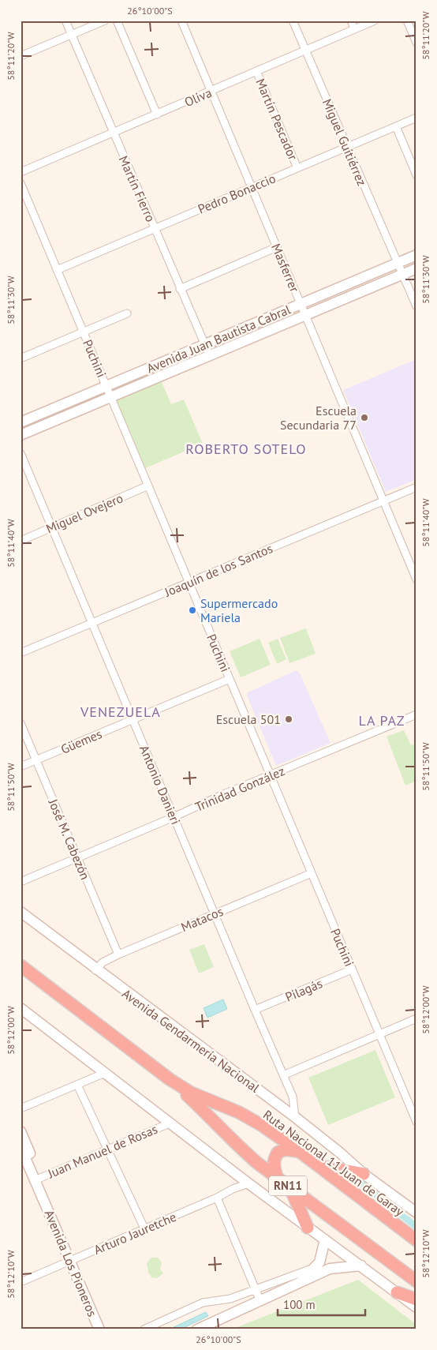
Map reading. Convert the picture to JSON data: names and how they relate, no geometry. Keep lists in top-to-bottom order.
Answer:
{
  "streets": {
    "highway": ["Ruta Nacional 11 Juan de Garay", "RN11"],
    "main road": ["Avenida Juan Bautista Cabral", "Avenida Gendarmería Nacional", "Avenida Los Pioneros"],
    "street": [
      "Oliva",
      "Martín Pescador",
      "Miguel Guitiérrez",
      "Martín Fierro",
      "Pedro Bonaccio",
      "Masferrer",
      "Puchini",
      "Miguel Ovejero",
      "Joaquín de los Santos",
      "Güemes",
      "Antonio Danieri",
      "Trinidad González",
      "José M. Cabezón",
      "Matacos",
      "Pilagás",
      "Juan Manuel de Rosas",
      "Arturo Jauretche"
    ]
  },
  "crossings": [
    ["Oliva", "Martín Pescador"],
    ["Oliva", "Miguel Guitiérrez"],
    ["Oliva", "Martín Fierro"],
    ["Oliva", "Masferrer"],
    ["Martín Pescador", "Pedro Bonaccio"],
    ["Miguel Guitiérrez", "Pedro Bonaccio"],
    ["Miguel Guitiérrez", "Avenida Juan Bautista Cabral"],
    ["Martín Fierro", "Pedro Bonaccio"],
    ["Martín Fierro", "Avenida Juan Bautista Cabral"],
    ["Pedro Bonaccio", "Masferrer"],
    ["Pedro Bonaccio", "Puchini"],
    ["Masferrer", "Avenida Juan Bautista Cabral"],
    ["Masferrer", "Joaquín de los Santos"],
    ["Avenida Juan Bautista Cabral", "Puchini"],
    ["Puchini", "Miguel Ovejero"],
    ["Puchini", "Joaquín de los Santos"],
    ["Puchini", "Güemes"],
    ["Puchini", "Trinidad González"],
    ["Puchini", "Matacos"],
    ["Puchini", "Pilagás"],
    ["Miguel Ovejero", "Antonio Danieri"],
    ["Joaquín de los Santos", "Antonio Danieri"],
    ["Güemes", "Antonio Danieri"],
    ["Güemes", "José M. Cabezón"],
    ["Antonio Danieri", "Trinidad González"],
    ["Antonio Danieri", "Matacos"],
    ["Antonio Danieri", "Pilagás"],
    ["Antonio Danieri", "Avenida Gendarmería Nacional"],
    ["Trinidad González", "José M. Cabezón"],
    ["José M. Cabezón", "Matacos"],
    ["Matacos", "Avenida Gendarmería Nacional"],
    ["Juan Manuel de Rosas", "Avenida Los Pioneros"],
    ["Arturo Jauretche", "Avenida Los Pioneros"]
  ],
  "districts": ["ROBERTO SOTELO", "VENEZUELA", "LA PAZ"],
  "places": ["Escuela Secundaria 77", "Supermercado Mariela", "Escuela 501"],
  "scale_bar": "100 m",
  "coordinates": [
    "26°10'00\"S",
    "58°11'20\"W",
    "58°11'30\"W",
    "58°11'40\"W",
    "58°11'50\"W",
    "58°12'00\"W",
    "58°12'10\"W"
  ]
}
